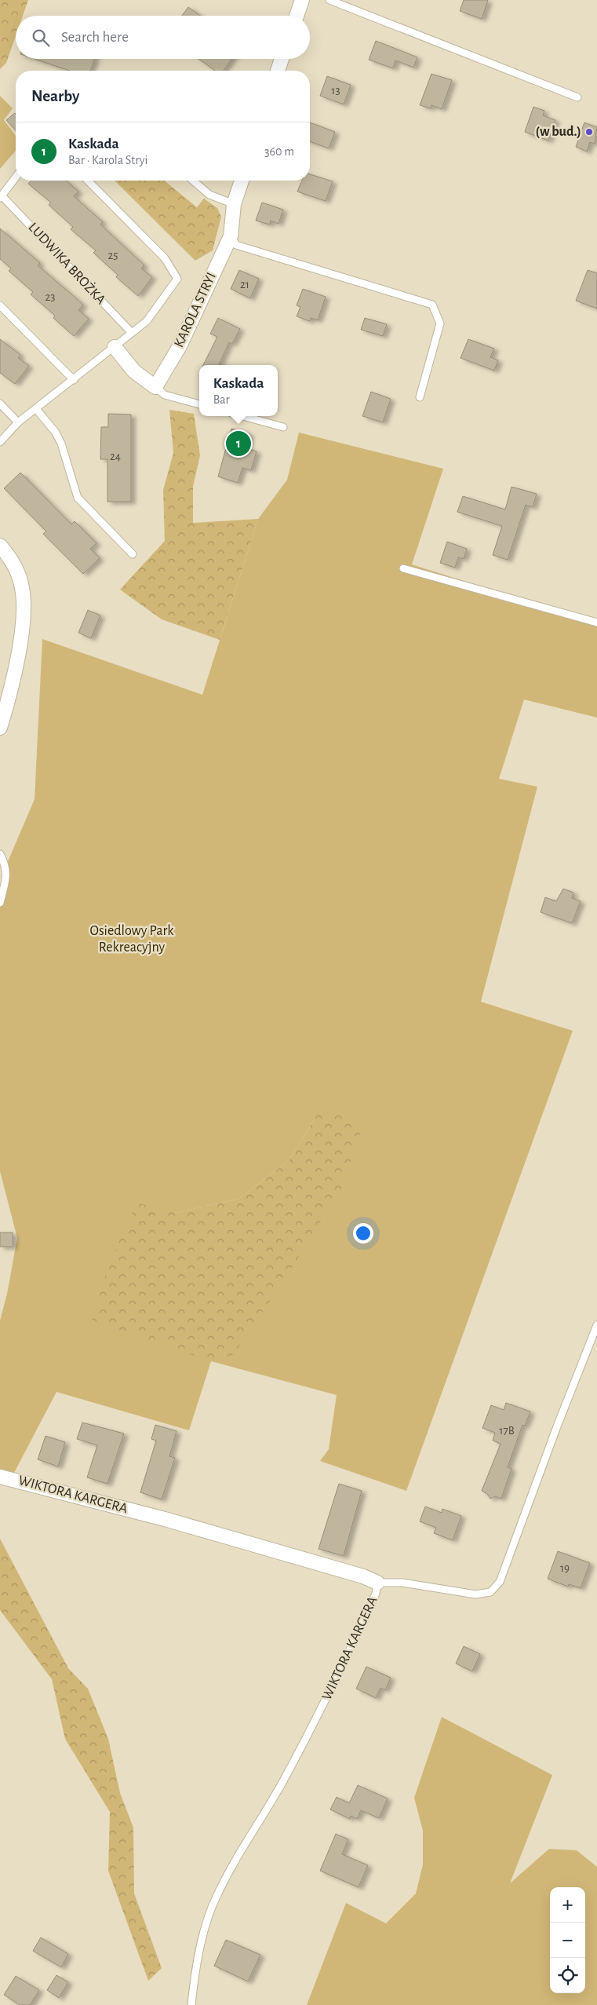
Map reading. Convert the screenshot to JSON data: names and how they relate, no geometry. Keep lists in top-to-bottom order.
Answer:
{
  "streets": {
    "street": ["KAROLA STRYI", "WIKTORA KARGERA"],
    "lane": ["LUDWIKA BROŻKA"]
  },
  "parks": ["Osiedlowy Park Rekreacyjny"],
  "places": ["(w bud.)"],
  "house_numbers": [
    "13",
    "25",
    "21",
    "23",
    "24",
    "17B",
    "19"
  ],
  "page": {
    "search": "Search here",
    "heading": "Nearby",
    "list": [
      {
        "mark": "1",
        "name": "Kaskada",
        "note": "Bar · Karola Stryi",
        "value": "360 m"
      }
    ],
    "popup": ["Kaskada", "Bar"],
    "pins": "1",
    "map_buttons": ["+", "−"]
  }
}
